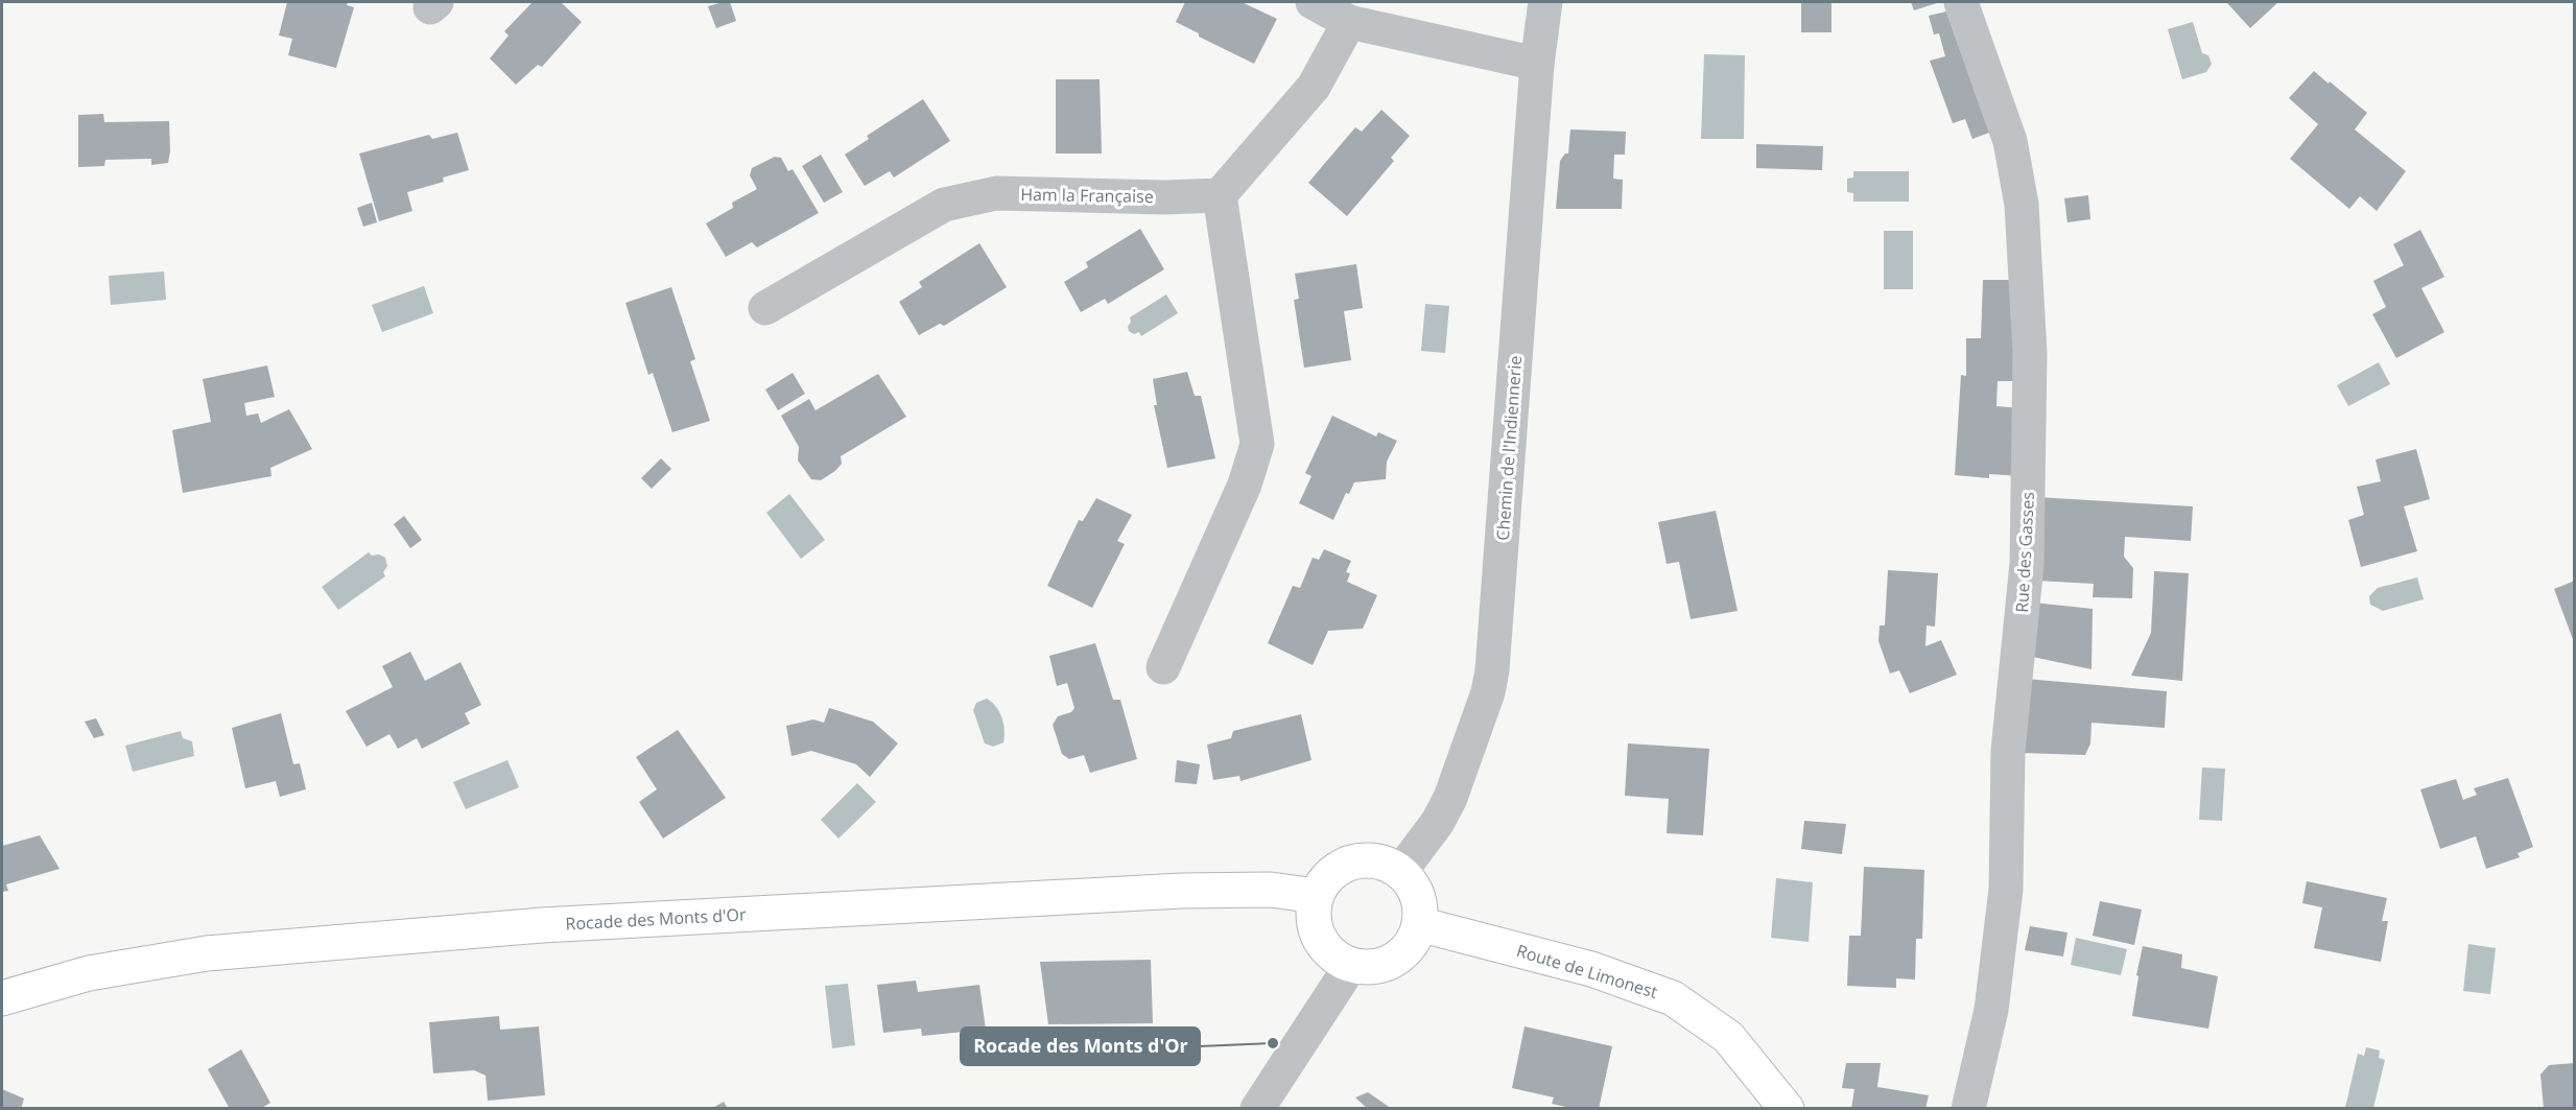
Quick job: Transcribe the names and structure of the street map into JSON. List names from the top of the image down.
{
  "streets": {
    "street": [
      "Ham la Française",
      "Chemin de l'Indiennerie",
      "Rue des Gasses",
      "Rocade des Monts d'Or",
      "Route de Limonest"
    ]
  },
  "crossings": [
    ["Chemin de l'Indiennerie", "Rocade des Monts d'Or"],
    ["Chemin de l'Indiennerie", "Route de Limonest"],
    ["Rocade des Monts d'Or", "Route de Limonest"]
  ],
  "places": ["Rocade des Monts d'Or"]
}
